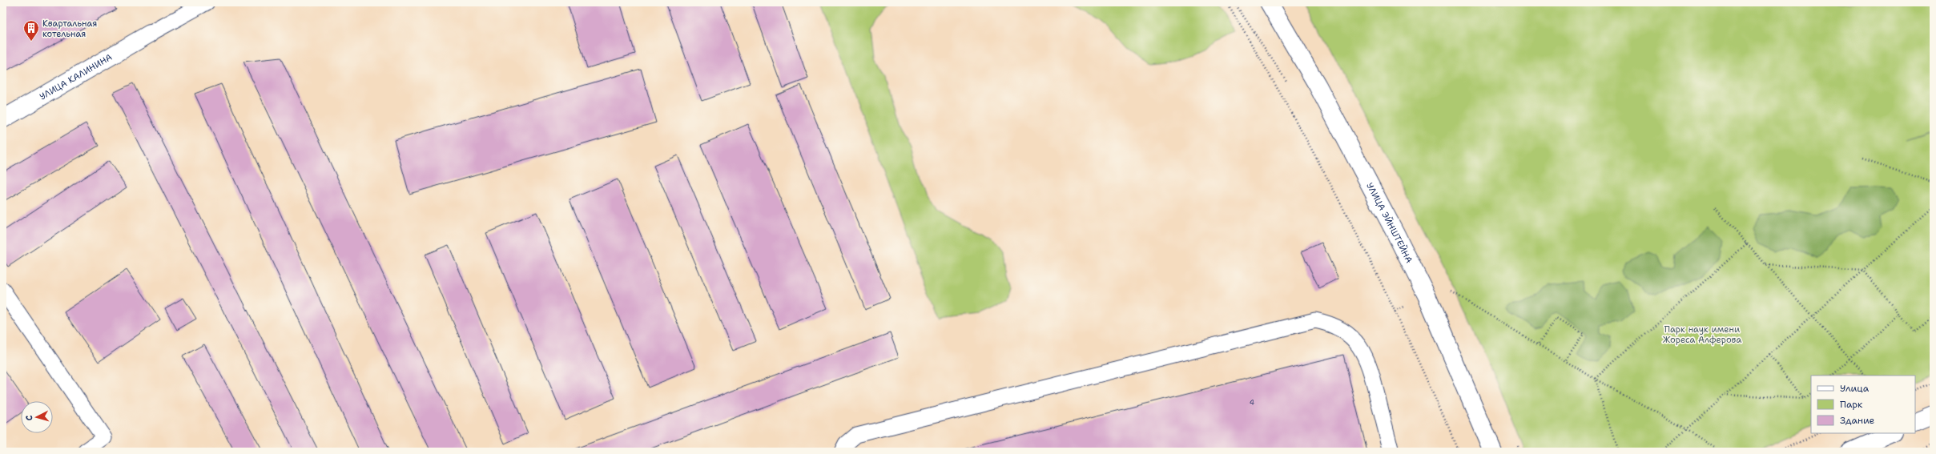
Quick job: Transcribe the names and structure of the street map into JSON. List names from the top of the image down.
{
  "streets": {
    "street": ["УЛИЦА КАЛИНИНА", "УЛИЦА ЭЙНШТЕЙНА"]
  },
  "parks": ["Парк наук имени Жореса Алферова"],
  "places": {
    "building": ["Квартальная котельная"]
  },
  "house_numbers": ["4"],
  "legend": ["Улица", "Парк", "Здание"],
  "north": "left"
}
